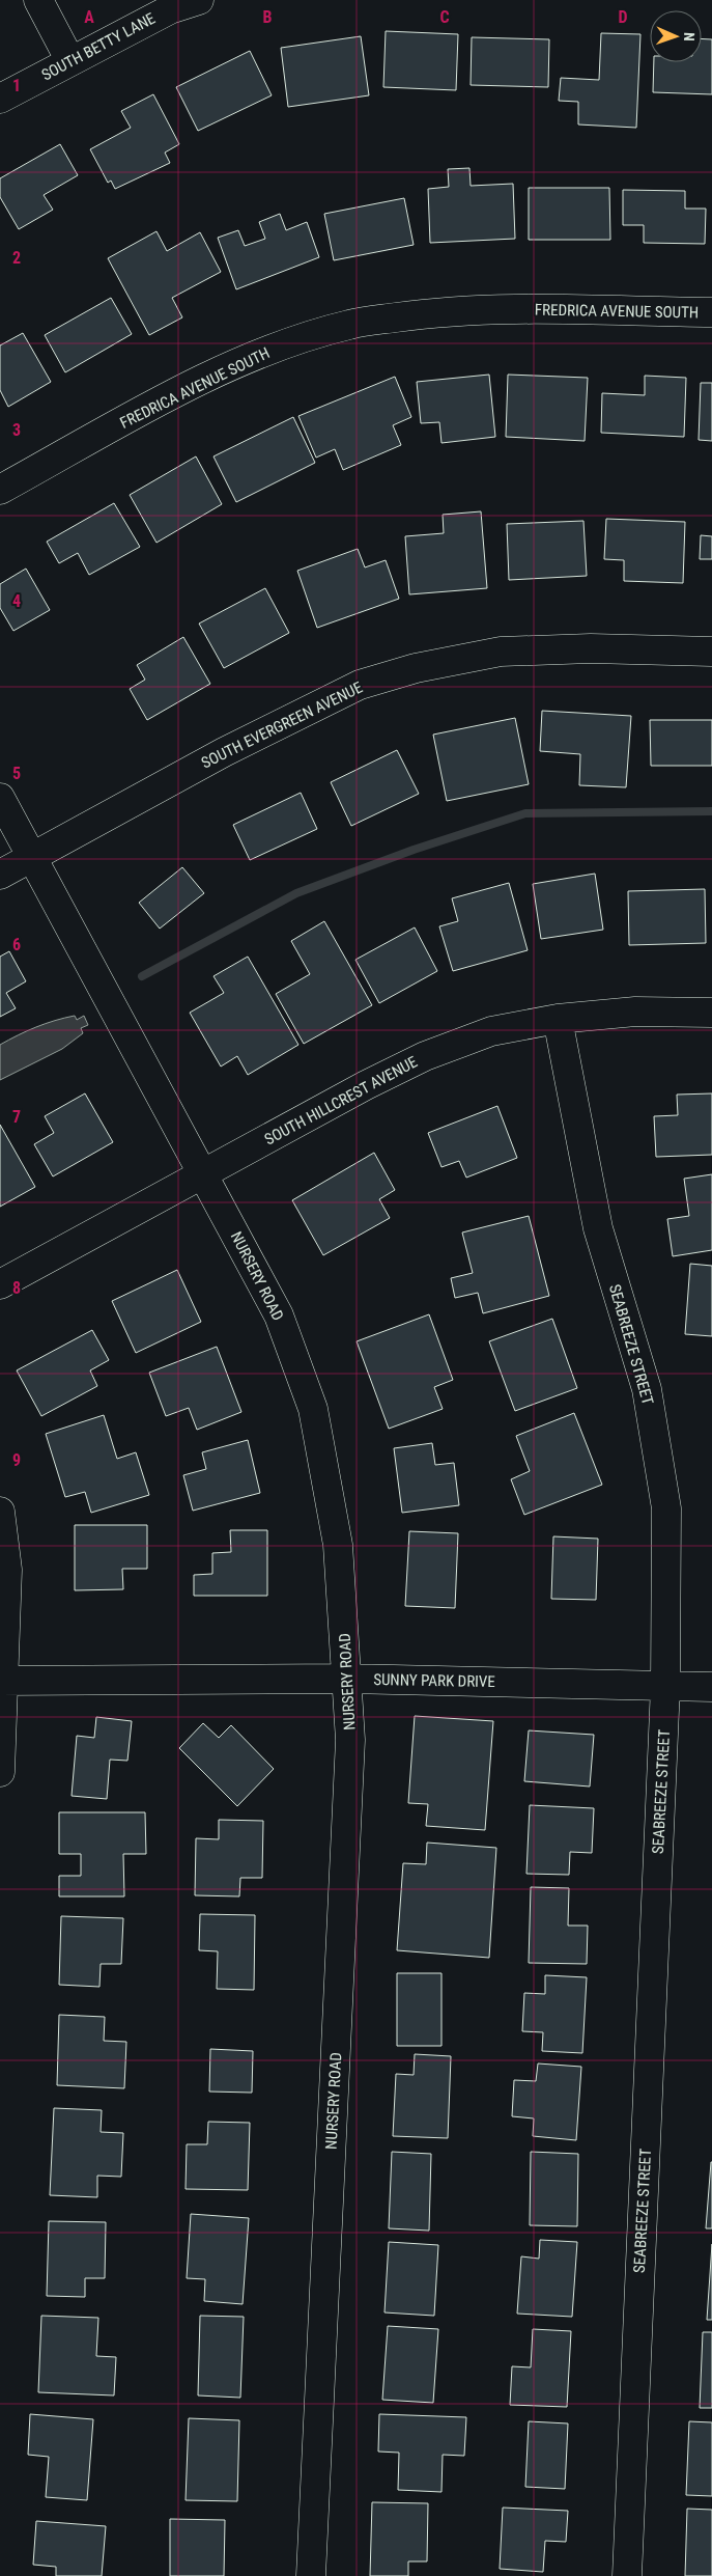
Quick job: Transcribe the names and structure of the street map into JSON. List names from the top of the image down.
{
  "streets": {
    "street": [
      "SOUTH BETTY LANE",
      "FREDRICA AVENUE SOUTH",
      "SOUTH EVERGREEN AVENUE",
      "SOUTH HILLCREST AVENUE",
      "NURSERY ROAD",
      "SEABREEZE STREET",
      "SUNNY PARK DRIVE"
    ]
  },
  "crossings": [
    ["SOUTH EVERGREEN AVENUE", "NURSERY ROAD"],
    ["SOUTH HILLCREST AVENUE", "NURSERY ROAD"],
    ["SOUTH HILLCREST AVENUE", "SEABREEZE STREET"],
    ["NURSERY ROAD", "SUNNY PARK DRIVE"],
    ["SEABREEZE STREET", "SUNNY PARK DRIVE"]
  ],
  "north": "right",
  "grid": {
    "columns": [
      "A",
      "B",
      "C",
      "D"
    ],
    "rows": [
      "1",
      "2",
      "3",
      "4",
      "5",
      "6",
      "7",
      "8",
      "9"
    ]
  }
}
